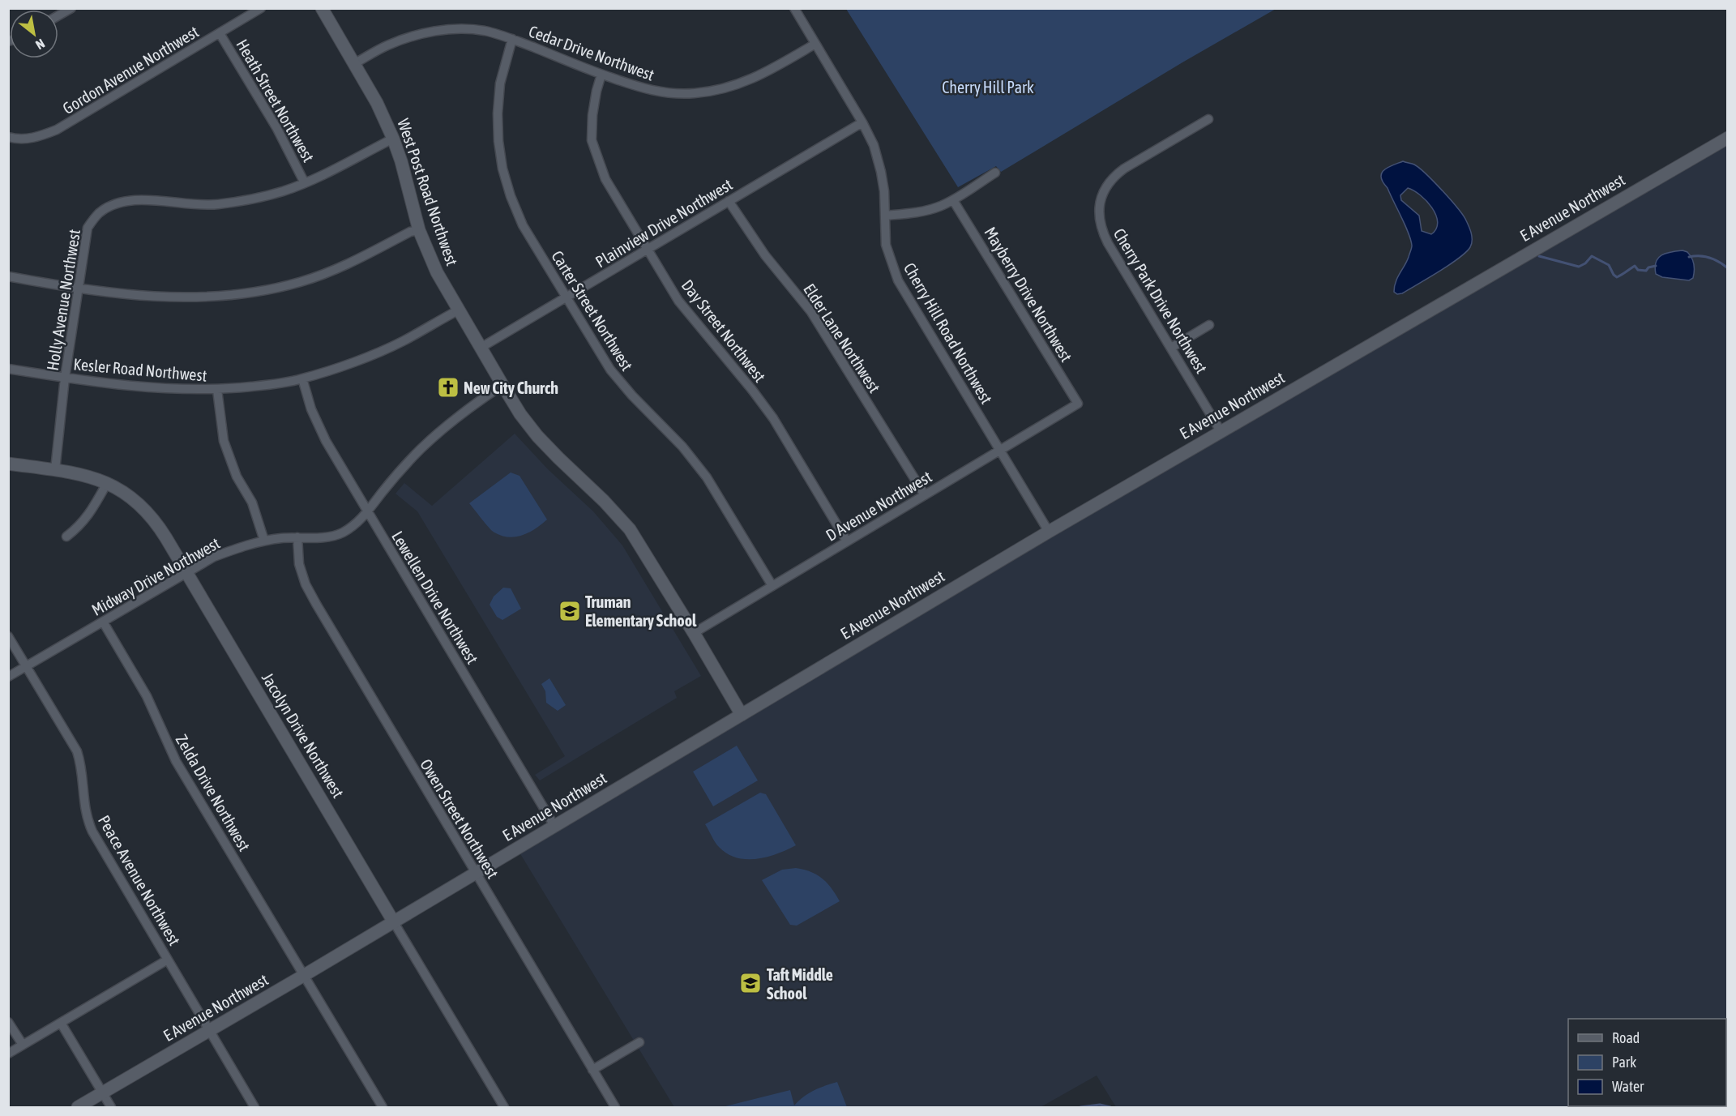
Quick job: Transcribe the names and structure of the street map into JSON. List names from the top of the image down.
{
  "streets": {
    "street": [
      "Cedar Drive Northwest",
      "Gordon Avenue Northwest",
      "Heath Street Northwest",
      "West Post Road Northwest",
      "E Avenue Northwest",
      "Plainview Drive Northwest",
      "Mayberry Drive Northwest",
      "Holly Avenue Northwest",
      "Cherry Park Drive Northwest",
      "Carter Street Northwest",
      "Day Street Northwest",
      "Cherry Hill Road Northwest",
      "Elder Lane Northwest",
      "Kesler Road Northwest",
      "D Avenue Northwest",
      "Midway Drive Northwest",
      "Lewellen Drive Northwest",
      "Jacolyn Drive Northwest",
      "Zelda Drive Northwest",
      "Owen Street Northwest",
      "Peace Avenue Northwest"
    ]
  },
  "crossings": [
    ["Cedar Drive Northwest", "West Post Road Northwest"],
    ["Cedar Drive Northwest", "Carter Street Northwest"],
    ["Cedar Drive Northwest", "Day Street Northwest"],
    ["Cedar Drive Northwest", "Cherry Hill Road Northwest"],
    ["Gordon Avenue Northwest", "Heath Street Northwest"],
    ["Heath Street Northwest", "Holly Avenue Northwest"],
    ["West Post Road Northwest", "E Avenue Northwest"],
    ["West Post Road Northwest", "Plainview Drive Northwest"],
    ["West Post Road Northwest", "Holly Avenue Northwest"],
    ["West Post Road Northwest", "Kesler Road Northwest"],
    ["West Post Road Northwest", "D Avenue Northwest"],
    ["West Post Road Northwest", "Midway Drive Northwest"],
    ["E Avenue Northwest", "Cherry Park Drive Northwest"],
    ["E Avenue Northwest", "Cherry Hill Road Northwest"],
    ["E Avenue Northwest", "Lewellen Drive Northwest"],
    ["E Avenue Northwest", "Jacolyn Drive Northwest"],
    ["E Avenue Northwest", "Zelda Drive Northwest"],
    ["E Avenue Northwest", "Owen Street Northwest"],
    ["E Avenue Northwest", "Peace Avenue Northwest"],
    ["Plainview Drive Northwest", "Carter Street Northwest"],
    ["Plainview Drive Northwest", "Day Street Northwest"],
    ["Plainview Drive Northwest", "Cherry Hill Road Northwest"],
    ["Plainview Drive Northwest", "Elder Lane Northwest"],
    ["Mayberry Drive Northwest", "D Avenue Northwest"],
    ["Holly Avenue Northwest", "Kesler Road Northwest"],
    ["Holly Avenue Northwest", "Jacolyn Drive Northwest"],
    ["Carter Street Northwest", "D Avenue Northwest"],
    ["Day Street Northwest", "D Avenue Northwest"],
    ["Cherry Hill Road Northwest", "D Avenue Northwest"],
    ["Elder Lane Northwest", "D Avenue Northwest"],
    ["Kesler Road Northwest", "Lewellen Drive Northwest"],
    ["Midway Drive Northwest", "Lewellen Drive Northwest"],
    ["Midway Drive Northwest", "Jacolyn Drive Northwest"],
    ["Midway Drive Northwest", "Zelda Drive Northwest"],
    ["Midway Drive Northwest", "Owen Street Northwest"],
    ["Midway Drive Northwest", "Peace Avenue Northwest"]
  ],
  "parks": ["Cherry Hill Park"],
  "places": {
    "church": ["New City Church"],
    "school or university": ["Truman Elementary School", "Taft Middle School"]
  },
  "legend": ["Road", "Park", "Water"],
  "north": "bottom right"
}
